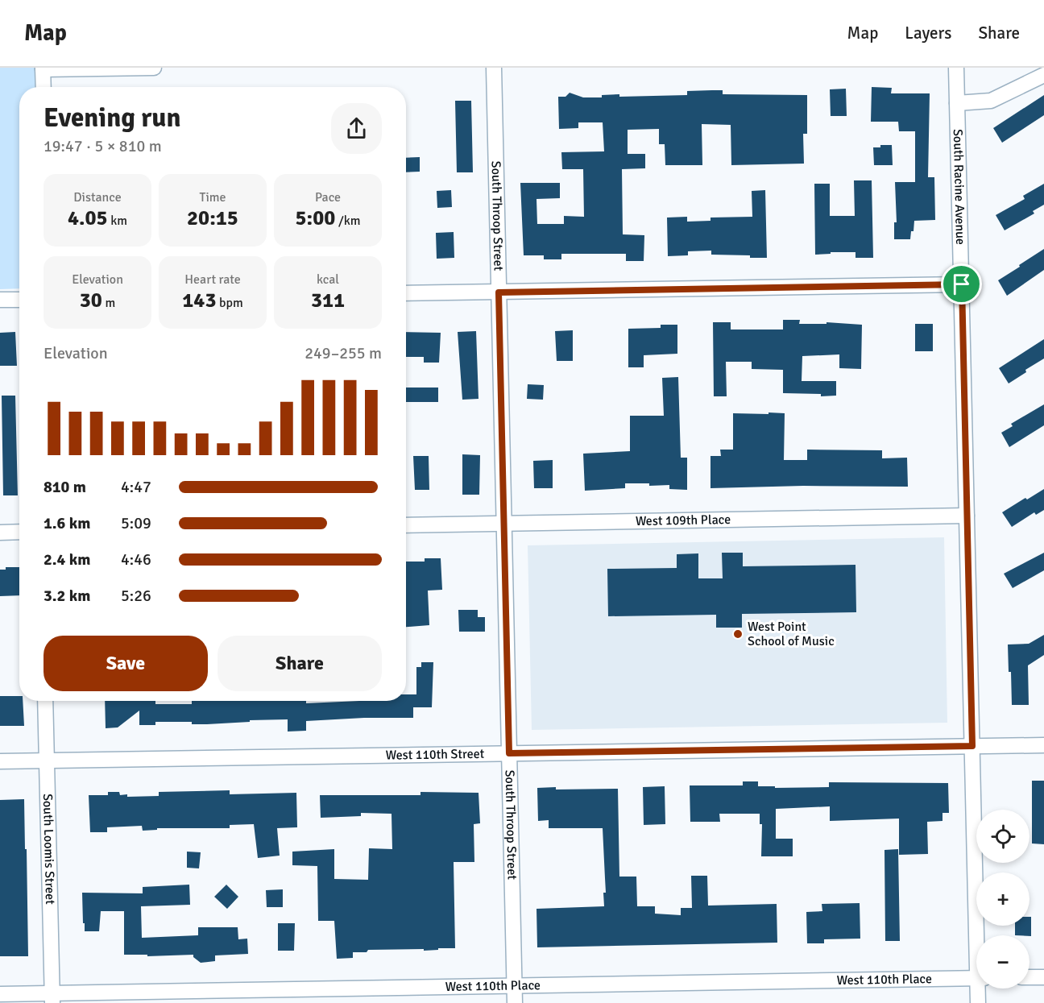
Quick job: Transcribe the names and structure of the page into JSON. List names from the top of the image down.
{
  "streets": {
    "street": [
      "South Racine Avenue",
      "South Throop Street",
      "West 109th Place",
      "West 110th Street",
      "South Loomis Street",
      "West 110th Place"
    ]
  },
  "crossings": [
    ["South Racine Avenue", "West 109th Place"],
    ["South Racine Avenue", "West 110th Street"],
    ["South Throop Street", "West 109th Place"],
    ["South Throop Street", "West 110th Street"],
    ["South Throop Street", "West 110th Place"],
    ["West 110th Street", "South Loomis Street"],
    ["South Loomis Street", "West 110th Place"]
  ],
  "places": ["West Point School of Music"],
  "page": {
    "header": "Map",
    "nav": ["Map", "Layers", "Share"],
    "heading": ["Evening run", "19:47 · 5 × 810 m"],
    "stats": [
      ["Distance", "4.05 km"],
      ["Time", "20:15"],
      ["Pace", "5:00 /km"],
      ["Elevation", "30 m"],
      ["Heart rate", "143 bpm"],
      ["kcal", "311"]
    ],
    "chart": ["Elevation", "249–255 m"],
    "list": [
      {
        "name": "810 m",
        "note": "4:47"
      },
      {
        "name": "1.6 km",
        "note": "5:09"
      },
      {
        "name": "2.4 km",
        "note": "4:46"
      },
      {
        "name": "3.2 km",
        "note": "5:26"
      }
    ],
    "buttons": ["Save", "Share"],
    "map_buttons": ["+", "−"]
  }
}
